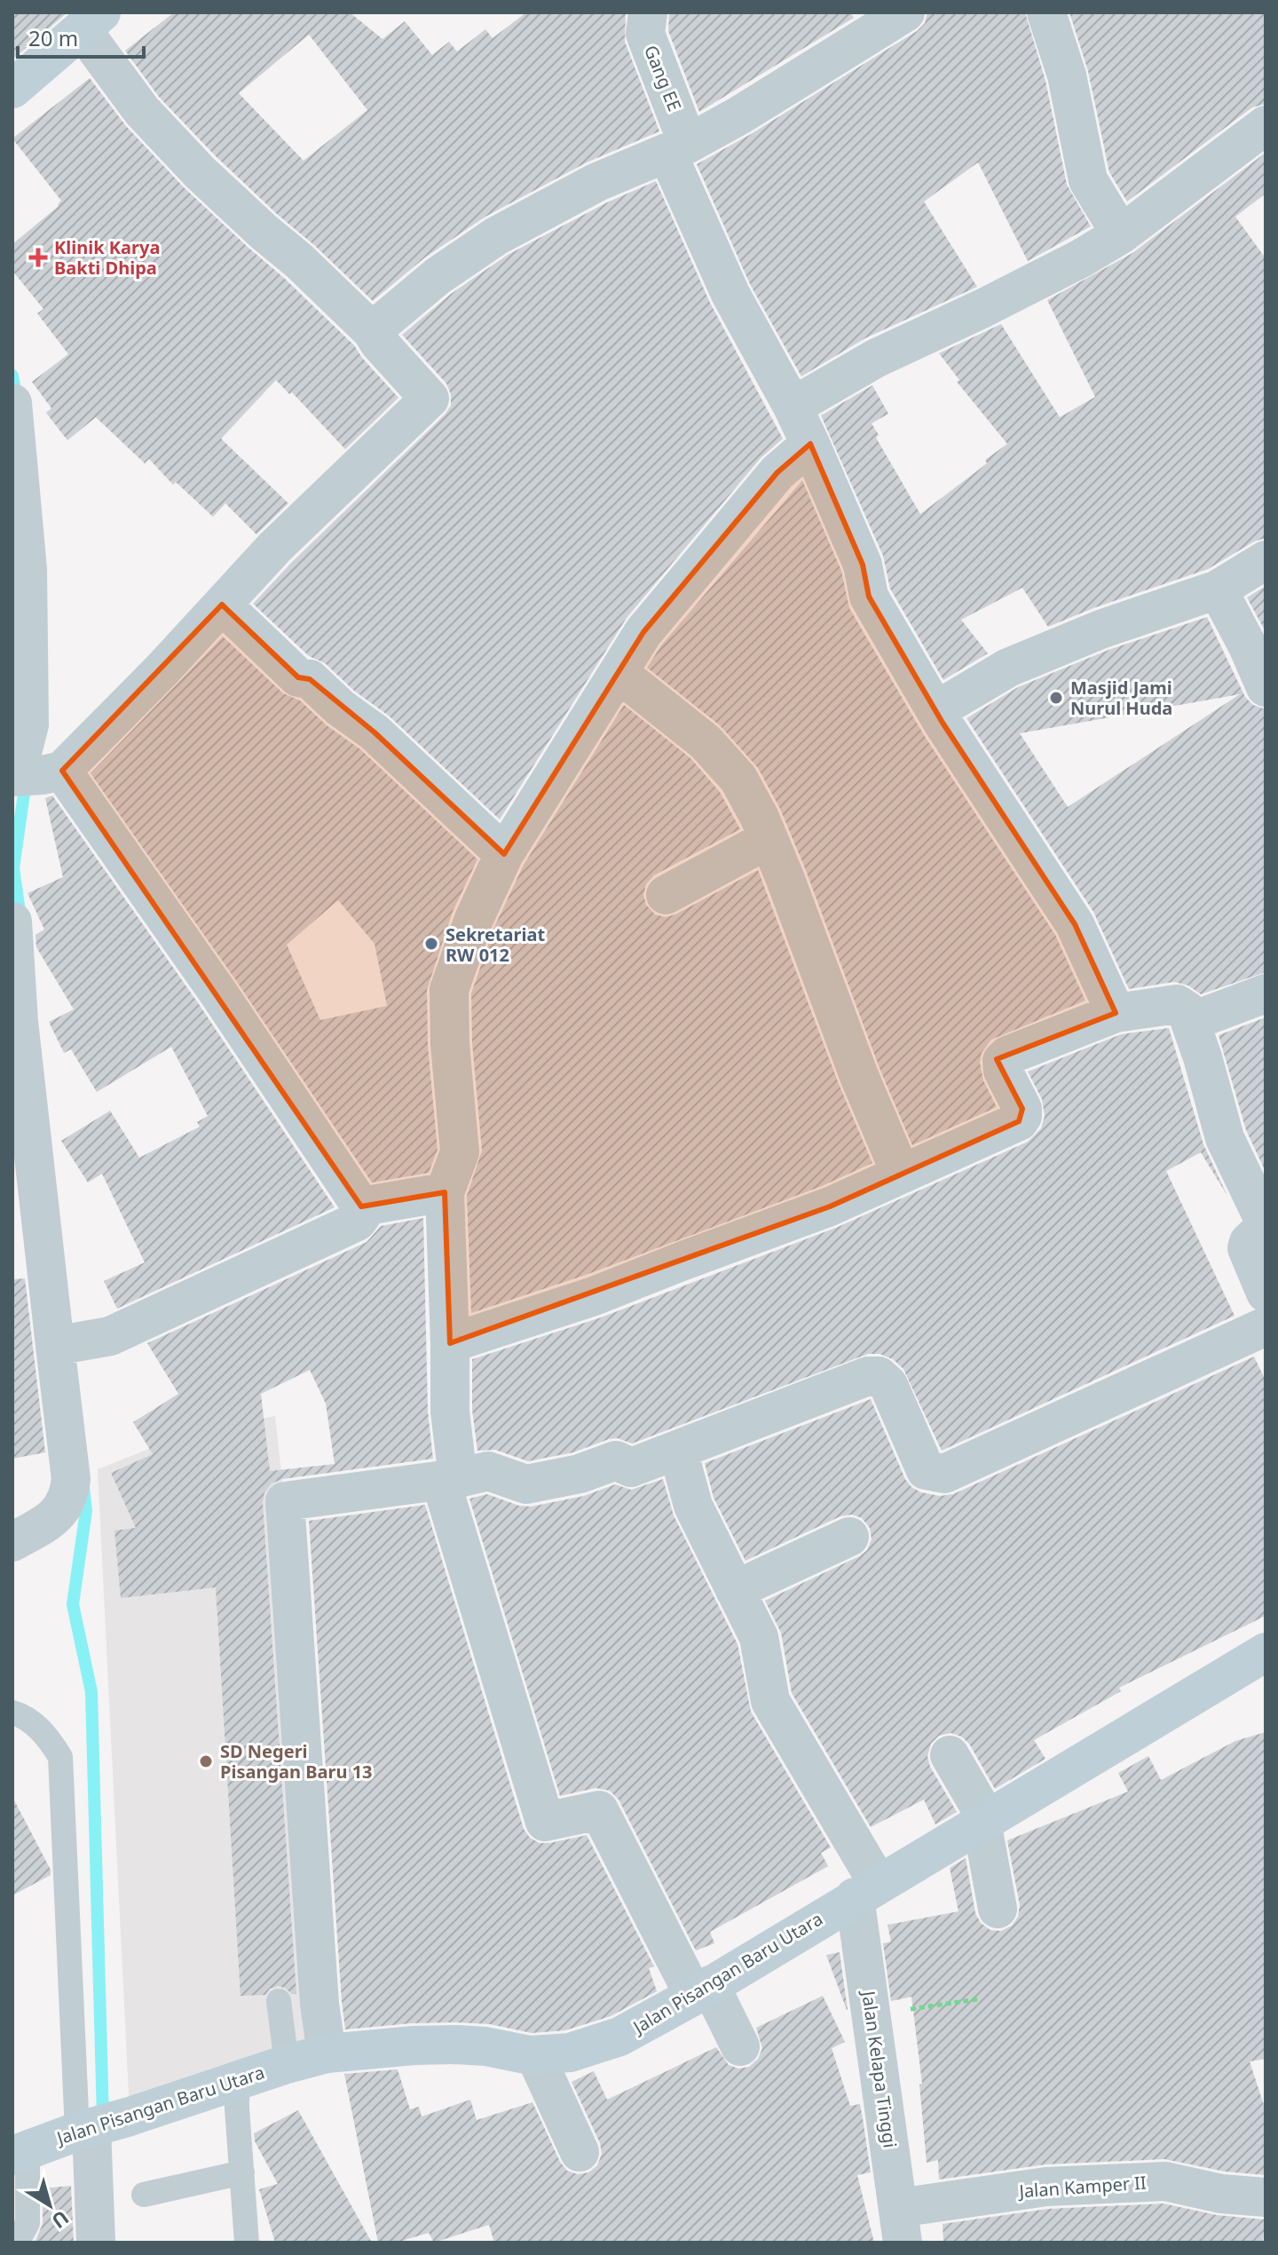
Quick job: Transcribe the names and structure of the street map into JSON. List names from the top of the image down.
{
  "streets": {
    "street": [
      "Gang EE",
      "Jalan Pisangan Baru Utara",
      "Jalan Kelapa Tinggi",
      "Jalan Kamper II"
    ]
  },
  "crossings": [
    ["Jalan Pisangan Baru Utara", "Jalan Kelapa Tinggi"],
    ["Jalan Kelapa Tinggi", "Jalan Kamper II"]
  ],
  "places": {
    "health": ["Klinik Karya Bakti Dhipa"],
    "other": ["Masjid Jami Nurul Huda", "Sekretariat RW 012", "SD Negeri Pisangan Baru 13"]
  },
  "scale_bar": "20 m",
  "north": "bottom right"
}
